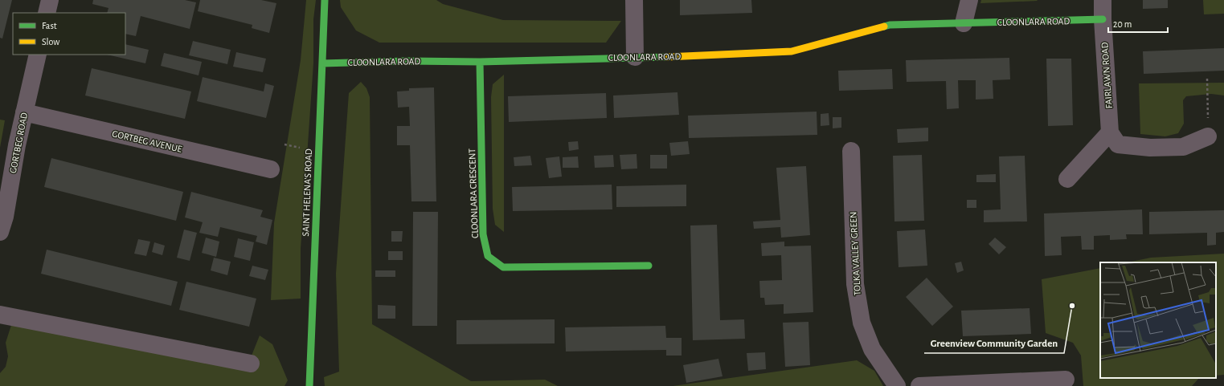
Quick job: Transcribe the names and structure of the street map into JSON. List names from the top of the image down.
{
  "streets": {
    "street": [
      "CLOONLARA ROAD",
      "FAIRLAWN ROAD",
      "GORTBEG AVENUE",
      "GORTBEG ROAD",
      "SAINT HELENA'S ROAD",
      "CLOONLARA CRESCENT",
      "TOLKA VALLEY GREEN"
    ]
  },
  "crossings": [
    ["CLOONLARA ROAD", "FAIRLAWN ROAD"],
    ["CLOONLARA ROAD", "SAINT HELENA'S ROAD"],
    ["CLOONLARA ROAD", "CLOONLARA CRESCENT"],
    ["GORTBEG AVENUE", "GORTBEG ROAD"]
  ],
  "places": ["Greenview Community Garden"],
  "legend": ["Fast", "Slow"],
  "scale_bar": "20 m"
}
